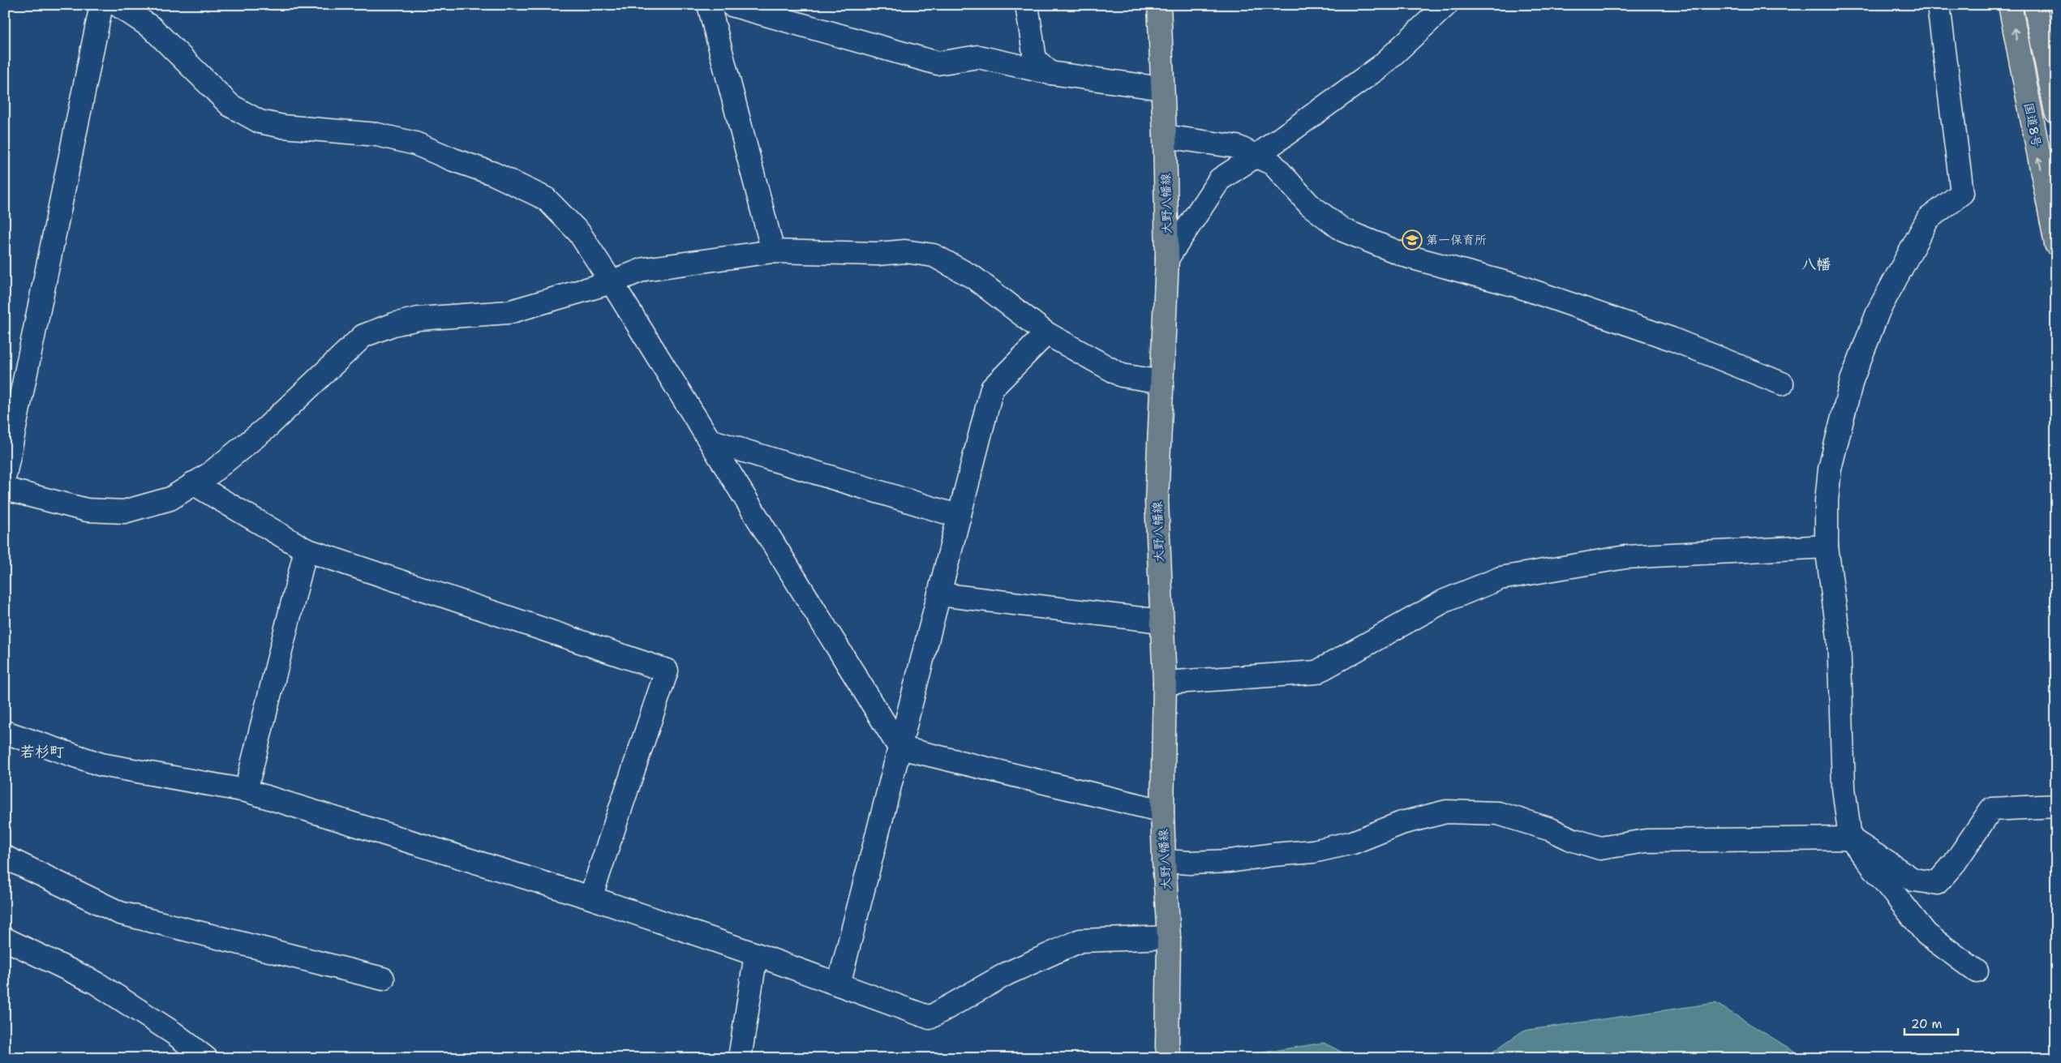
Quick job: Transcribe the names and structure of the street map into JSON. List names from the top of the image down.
{
  "streets": {
    "main road": ["国道8号", "大野八幡線"]
  },
  "districts": ["八幡", "若杉町"],
  "places": {
    "school or university": ["第一保育所"]
  },
  "scale_bar": "20 m"
}
